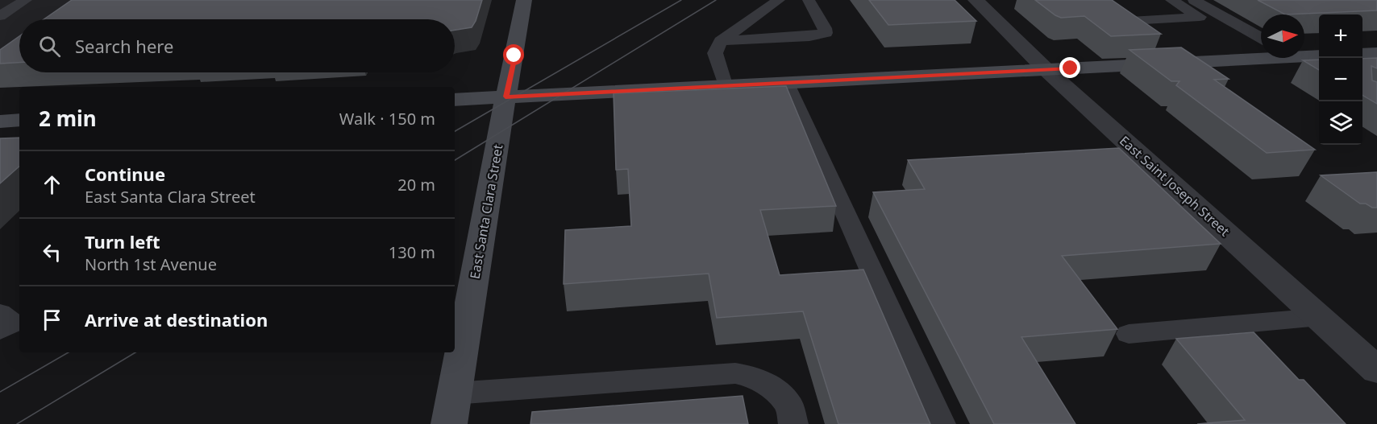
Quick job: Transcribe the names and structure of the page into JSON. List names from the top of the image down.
{
  "streets": {
    "street": ["East Saint Joseph Street", "East Santa Clara Street"]
  },
  "north": "right",
  "page": {
    "map_buttons": ["+", "−"],
    "search": "Search here",
    "heading": ["2 min", "Walk · 150 m"],
    "list": [
      ["Continue", "East Santa Clara Street", "20 m"],
      ["Turn left", "North 1st Avenue", "130 m"],
      "Arrive at destination"
    ]
  }
}
